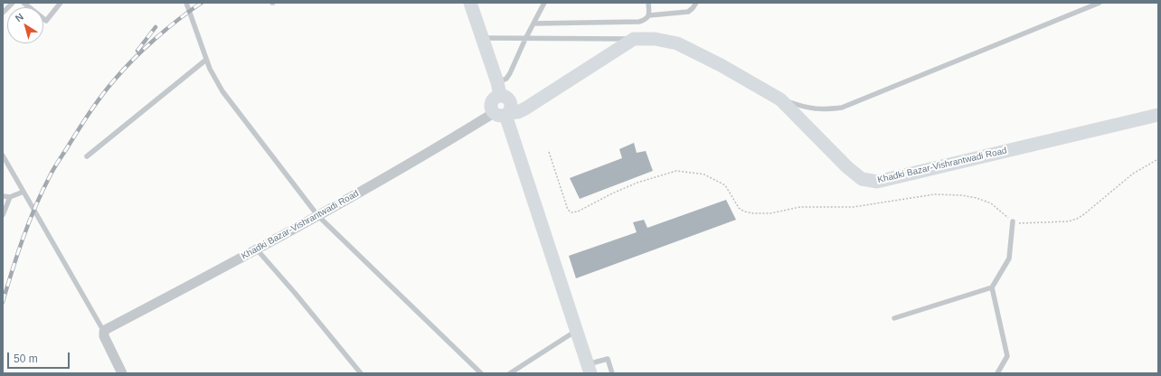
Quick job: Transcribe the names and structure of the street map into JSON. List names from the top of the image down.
{
  "streets": {
    "street": ["Khadki Bazar-Vishrantwadi Road"]
  },
  "scale_bar": "50 m",
  "north": "top left"
}
